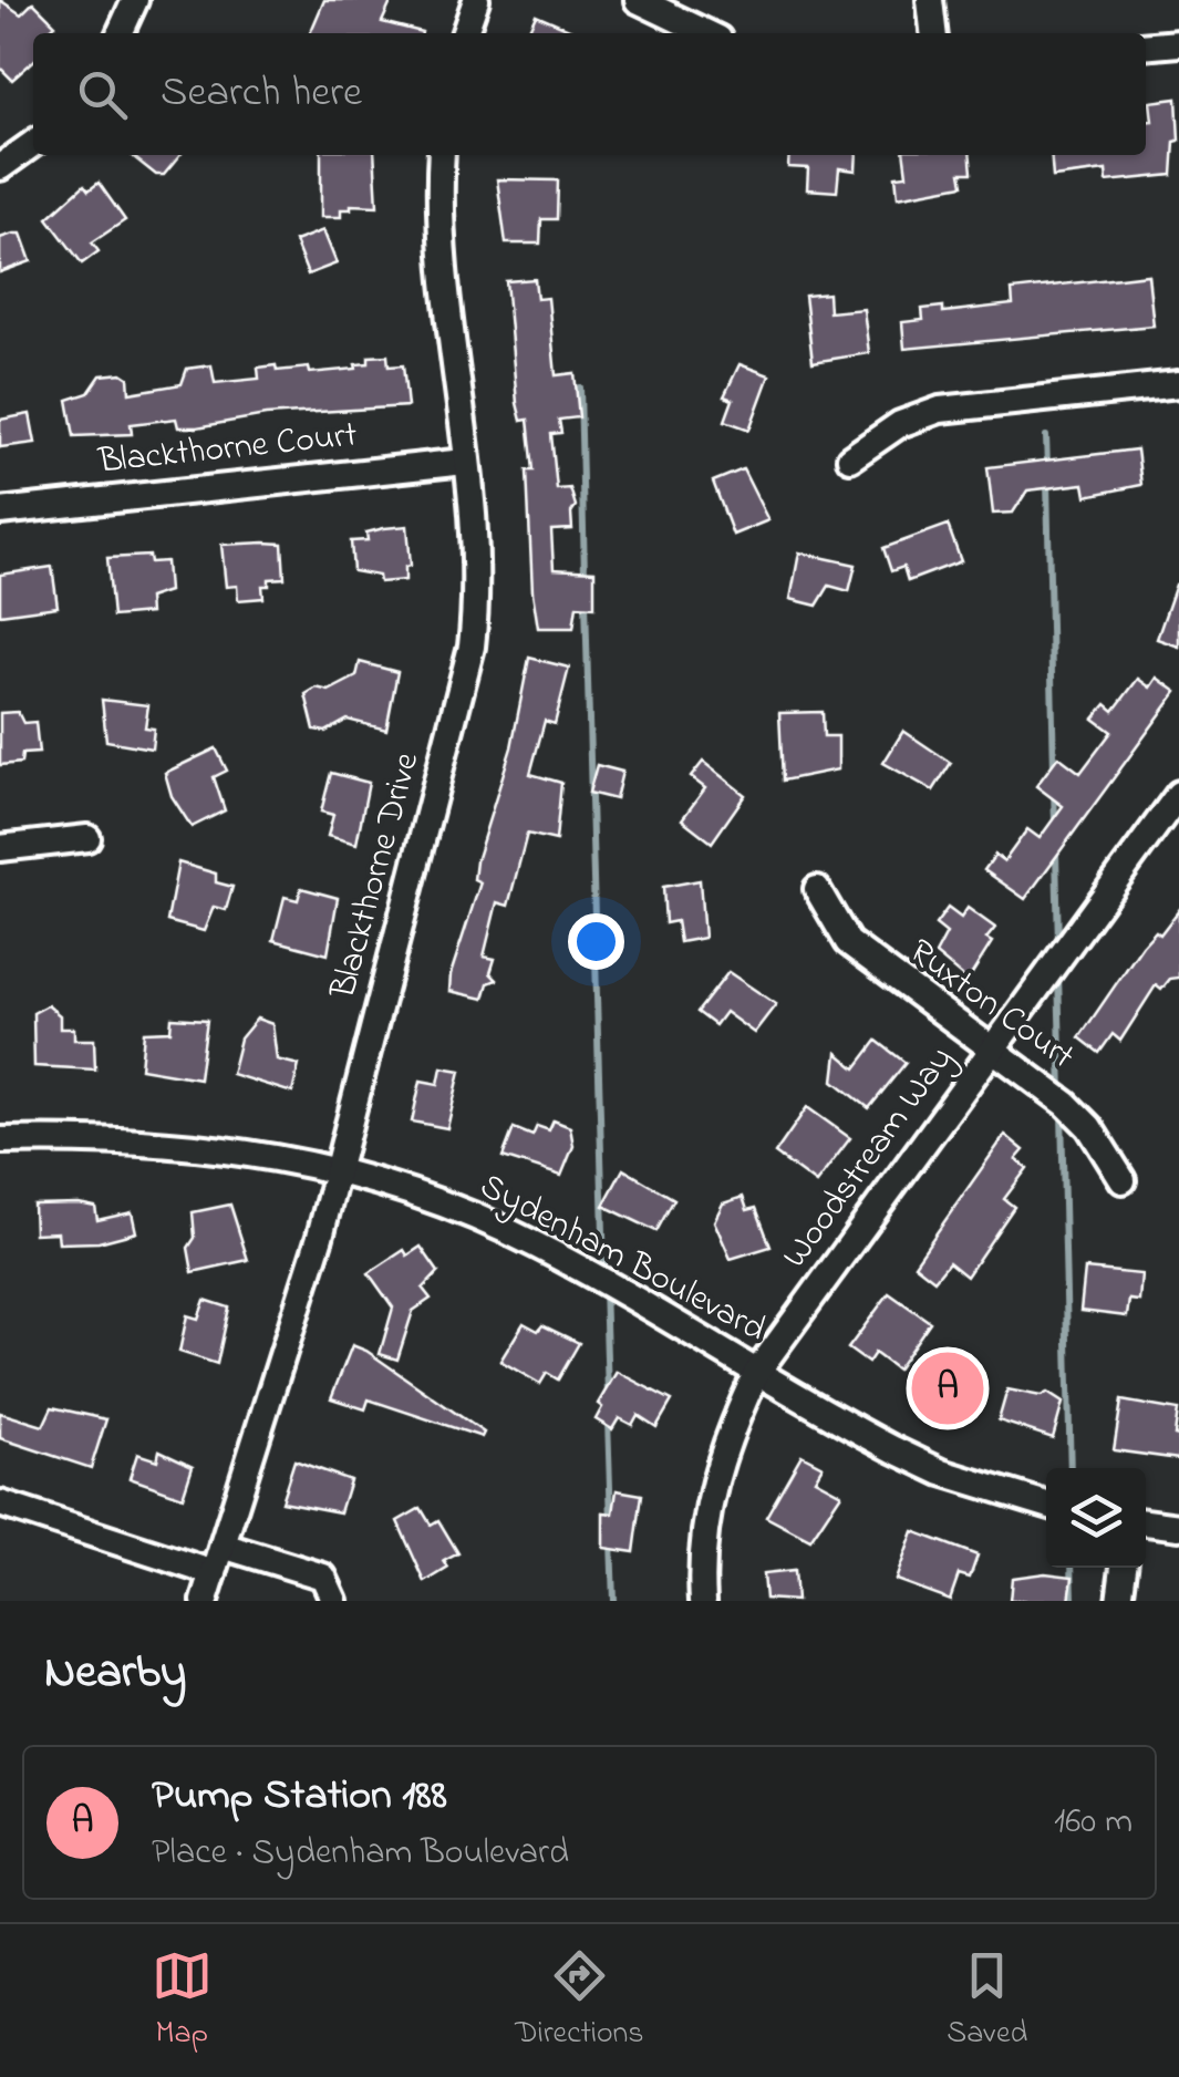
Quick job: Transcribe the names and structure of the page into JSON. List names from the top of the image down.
{
  "streets": {
    "street": [
      "Blackthorne Court",
      "Blackthorne Drive",
      "Ruxton Court",
      "Woodstream Way",
      "Sydenham Boulevard"
    ]
  },
  "crossings": [
    ["Blackthorne Court", "Blackthorne Drive"],
    ["Blackthorne Drive", "Sydenham Boulevard"],
    ["Ruxton Court", "Woodstream Way"],
    ["Woodstream Way", "Sydenham Boulevard"]
  ],
  "page": {
    "search": "Search here",
    "pins": "A",
    "heading": "Nearby",
    "list": [
      {
        "mark": "A",
        "name": "Pump Station 188",
        "note": "Place · Sydenham Boulevard",
        "value": "160 m"
      }
    ],
    "nav": ["Map", "Directions", "Saved"]
  }
}
